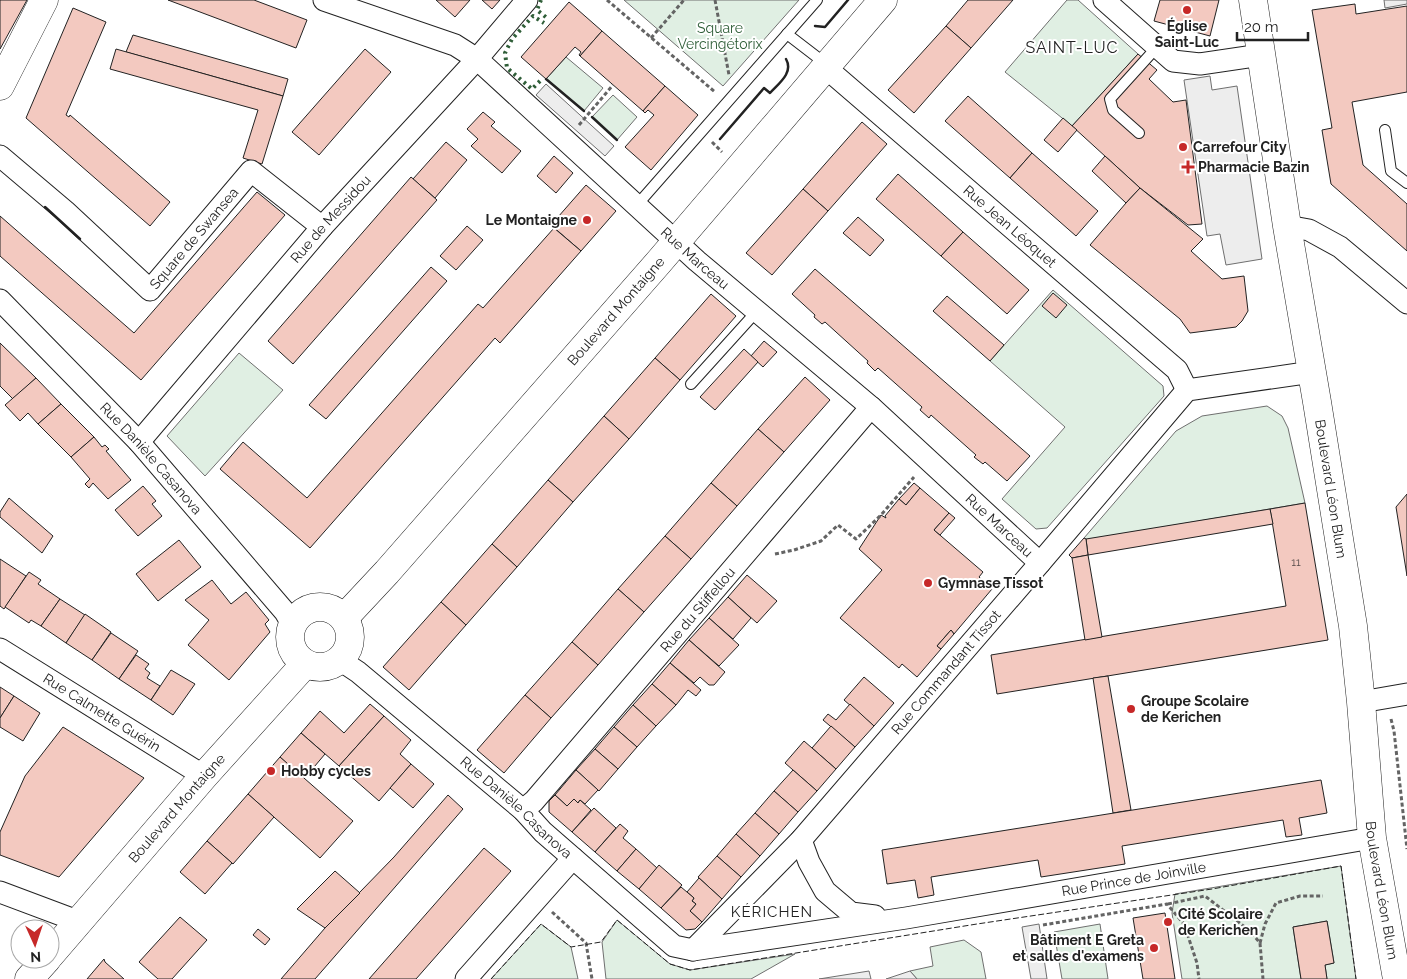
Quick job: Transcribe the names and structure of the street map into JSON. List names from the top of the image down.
{
  "streets": {
    "main road": ["Boulevard Montaigne", "Boulevard Léon Blum"],
    "street": [
      "Rue de Messidou",
      "Rue Jean Léoquet",
      "Square de Swansea",
      "Rue Marceau",
      "Rue Danièle Casanova",
      "Rue du Stiffellou",
      "Rue Commandant Tissot",
      "Rue Calmette Guérin",
      "Rue Prince de Joinville"
    ]
  },
  "crossings": [
    ["Rue de Messidou", "Square de Swansea"],
    ["Rue de Messidou", "Rue Marceau"],
    ["Rue de Messidou", "Rue Danièle Casanova"],
    ["Rue Jean Léoquet", "Boulevard Montaigne"],
    ["Rue Jean Léoquet", "Rue Commandant Tissot"],
    ["Rue Marceau", "Boulevard Montaigne"],
    ["Rue Marceau", "Rue du Stiffellou"],
    ["Rue Marceau", "Rue Commandant Tissot"],
    ["Boulevard Montaigne", "Rue Danièle Casanova"],
    ["Boulevard Montaigne", "Rue Calmette Guérin"],
    ["Rue Danièle Casanova", "Rue du Stiffellou"],
    ["Rue Danièle Casanova", "Rue Commandant Tissot"],
    ["Rue Danièle Casanova", "Rue Prince de Joinville"],
    ["Boulevard Léon Blum", "Rue Prince de Joinville"],
    ["Rue Commandant Tissot", "Rue Prince de Joinville"]
  ],
  "districts": ["SAINT-LUC", "KÉRICHEN"],
  "parks": ["Square Vercingétorix"],
  "places": {
    "other": [
      "Église Saint-Luc",
      "Carrefour City",
      "Le Montaigne",
      "Gymnase Tissot",
      "Groupe Scolaire de Kerichen",
      "Hobby cycles",
      "Cité Scolaire de Kerichen",
      "Bâtiment E Greta et salles d'examens"
    ],
    "health": ["Pharmacie Bazin"]
  },
  "house_numbers": ["11"],
  "scale_bar": "20 m",
  "north": "bottom"
}
